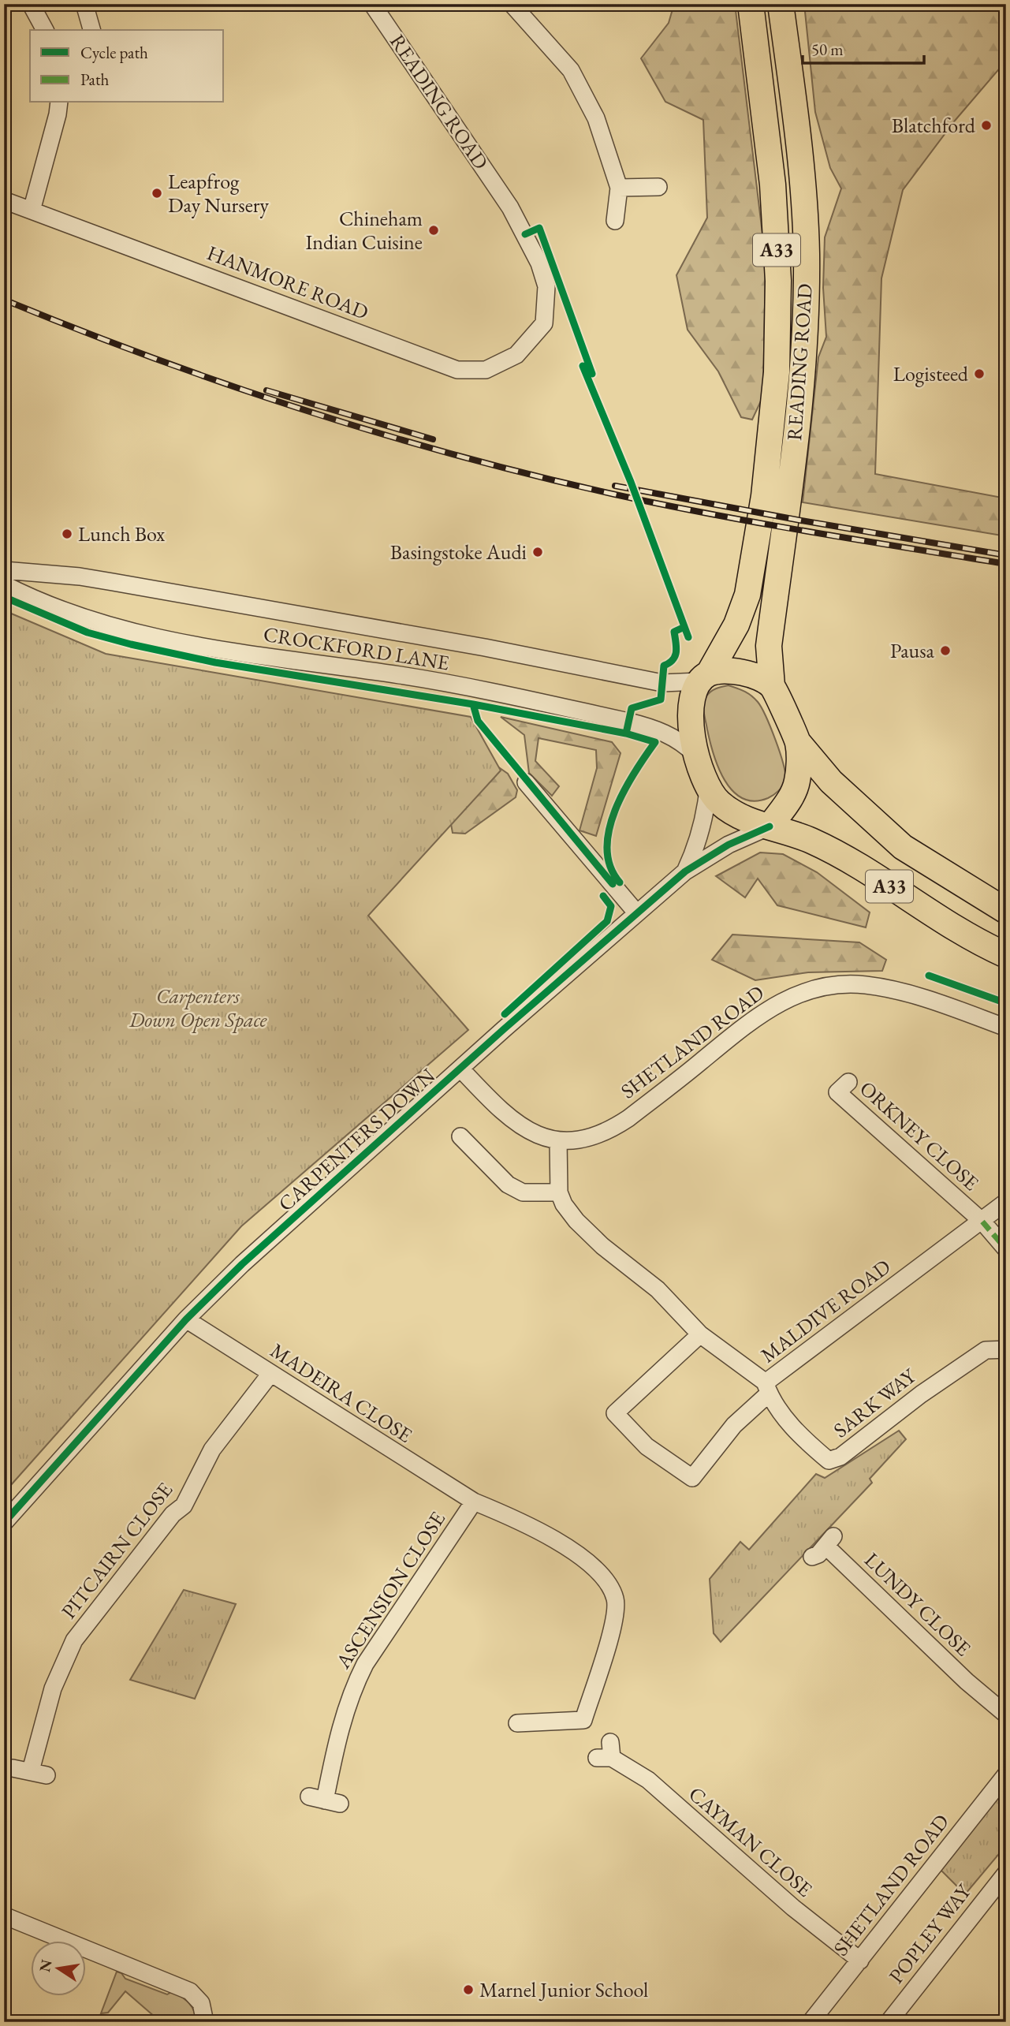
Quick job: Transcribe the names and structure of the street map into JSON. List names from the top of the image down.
{
  "streets": {
    "highway": ["READING ROAD", "A33"],
    "street": [
      "HANMORE ROAD",
      "CROCKFORD LANE",
      "SHETLAND ROAD",
      "ORKNEY CLOSE",
      "CARPENTERS DOWN",
      "MALDIVE ROAD",
      "MADEIRA CLOSE",
      "SARK WAY",
      "PITCAIRN CLOSE",
      "ASCENSION CLOSE",
      "LUNDY CLOSE",
      "CAYMAN CLOSE",
      "POPLEY WAY"
    ]
  },
  "crossings": [
    ["READING ROAD", "A33"],
    ["READING ROAD", "HANMORE ROAD"],
    ["READING ROAD", "CROCKFORD LANE"],
    ["READING ROAD", "CARPENTERS DOWN"],
    ["A33", "CROCKFORD LANE"],
    ["A33", "CARPENTERS DOWN"],
    ["CROCKFORD LANE", "CARPENTERS DOWN"],
    ["SHETLAND ROAD", "CARPENTERS DOWN"],
    ["SHETLAND ROAD", "MALDIVE ROAD"],
    ["SHETLAND ROAD", "CAYMAN CLOSE"],
    ["ORKNEY CLOSE", "MALDIVE ROAD"],
    ["CARPENTERS DOWN", "MADEIRA CLOSE"],
    ["MALDIVE ROAD", "SARK WAY"],
    ["MADEIRA CLOSE", "PITCAIRN CLOSE"],
    ["MADEIRA CLOSE", "ASCENSION CLOSE"]
  ],
  "parks": ["Carpenters Down Open Space"],
  "places": [
    "Blatchford",
    "Leapfrog Day Nursery",
    "Chineham Indian Cuisine",
    "Logisteed",
    "Lunch Box",
    "Basingstoke Audi",
    "Pausa",
    "Marnel Junior School"
  ],
  "legend": ["Cycle path", "Path"],
  "scale_bar": "50 m",
  "north": "left"
}
